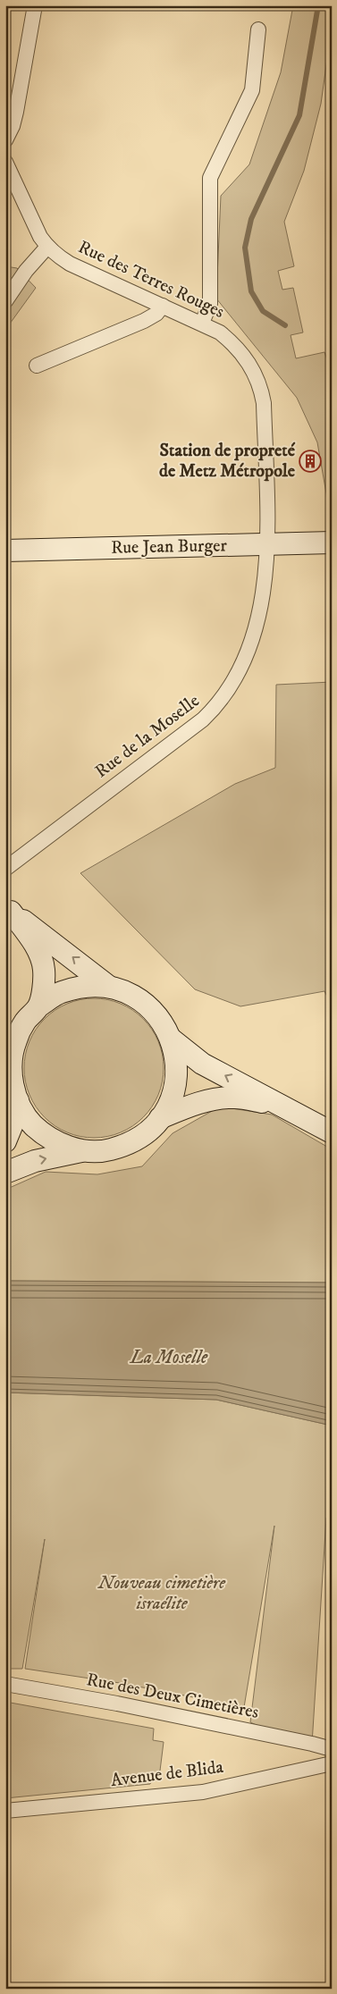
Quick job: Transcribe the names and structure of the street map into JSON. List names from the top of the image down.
{
  "streets": {
    "main road": ["Rue Jean Burger"],
    "street": [
      "Rue des Terres Rouges",
      "Rue de la Moselle",
      "Rue des Deux Cimetières",
      "Avenue de Blida"
    ]
  },
  "crossings": [
    ["Rue des Terres Rouges", "Rue Jean Burger"],
    ["Rue des Terres Rouges", "Rue de la Moselle"],
    ["Rue Jean Burger", "Rue de la Moselle"]
  ],
  "water": ["La Moselle"],
  "parks": ["Nouveau cimetière israélite"],
  "places": {
    "building": ["Station de propreté de Metz Métropole"]
  }
}
